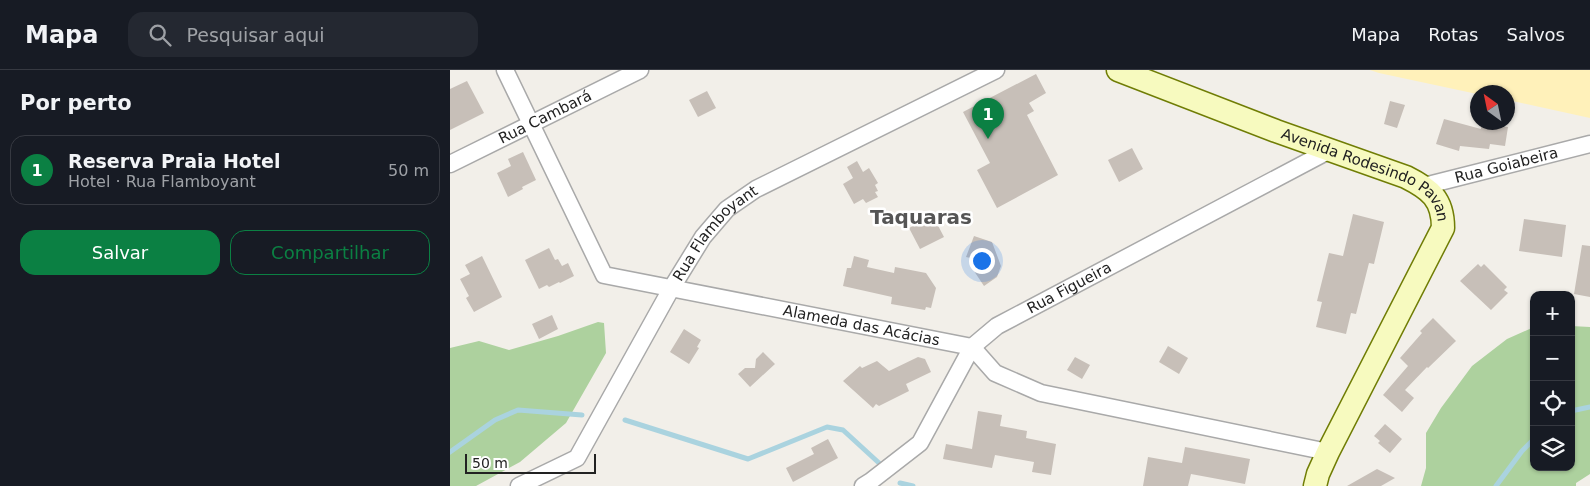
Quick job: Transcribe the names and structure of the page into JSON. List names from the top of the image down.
{
  "streets": {
    "main road": ["Avenida Rodesindo Pavan"],
    "street": [
      "Rua Cambará",
      "Rua Goiabeira",
      "Rua Flamboyant",
      "Rua Figueira",
      "Alameda das Acácias"
    ]
  },
  "crossings": [
    ["Rua Cambará", "Alameda das Acácias"],
    ["Rua Goiabeira", "Avenida Rodesindo Pavan"],
    ["Avenida Rodesindo Pavan", "Rua Figueira"],
    ["Rua Flamboyant", "Alameda das Acácias"],
    ["Rua Figueira", "Alameda das Acácias"]
  ],
  "districts": ["Taquaras"],
  "scale_bar": "50 m",
  "north": "top left",
  "page": {
    "header": "Mapa",
    "search": "Pesquisar aqui",
    "nav": ["Mapa", "Rotas", "Salvos"],
    "heading": "Por perto",
    "pins": "1",
    "list": [
      {
        "mark": "1",
        "name": "Reserva Praia Hotel",
        "note": "Hotel · Rua Flamboyant",
        "value": "50 m"
      }
    ],
    "buttons": ["Salvar", "Compartilhar"],
    "map_buttons": ["+", "−"],
    "scale": "50 m"
  }
}
